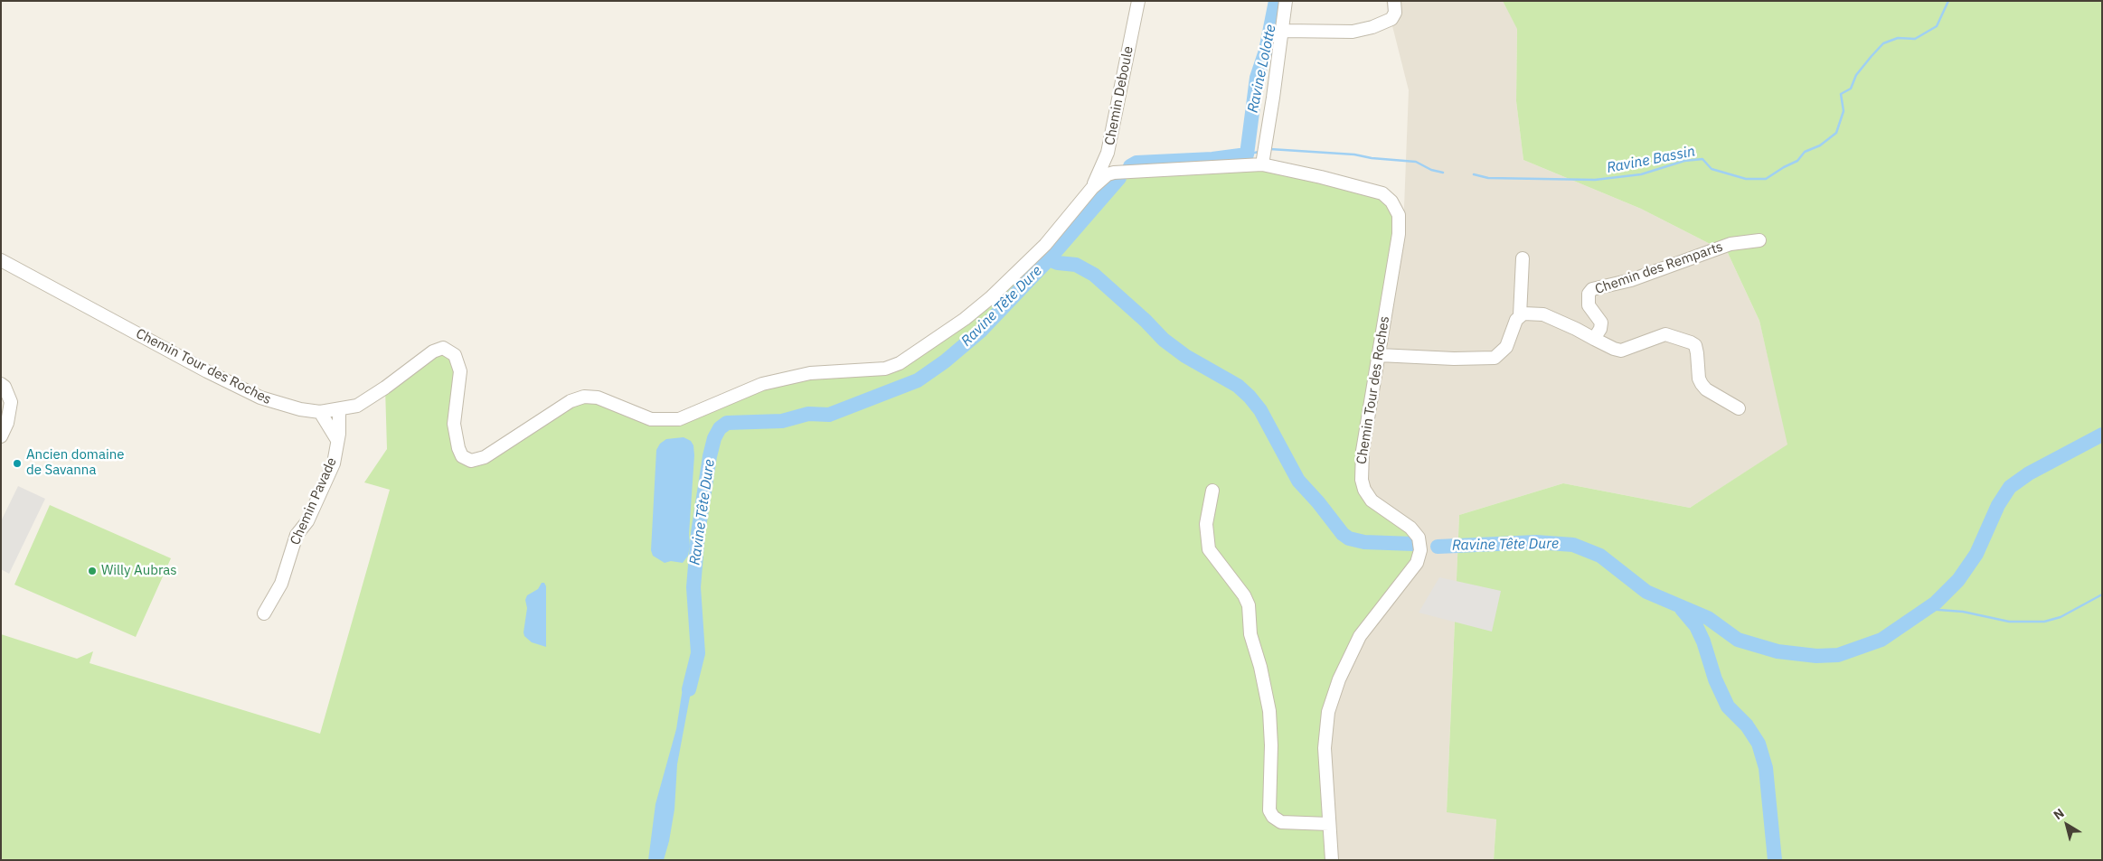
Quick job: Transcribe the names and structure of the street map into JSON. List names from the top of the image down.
{
  "streets": {
    "street": [
      "Chemin Deboule",
      "Chemin des Remparts",
      "Chemin Tour des Roches",
      "Chemin Pavade"
    ]
  },
  "crossings": [
    ["Chemin Deboule", "Chemin Tour des Roches"],
    ["Chemin Tour des Roches", "Chemin Pavade"]
  ],
  "water": ["Ravine Lolotte", "Ravine Bassin", "Ravine Tête Dure"],
  "places": ["Ancien domaine de Savanna", "Willy Aubras"],
  "north": "top left"
}
